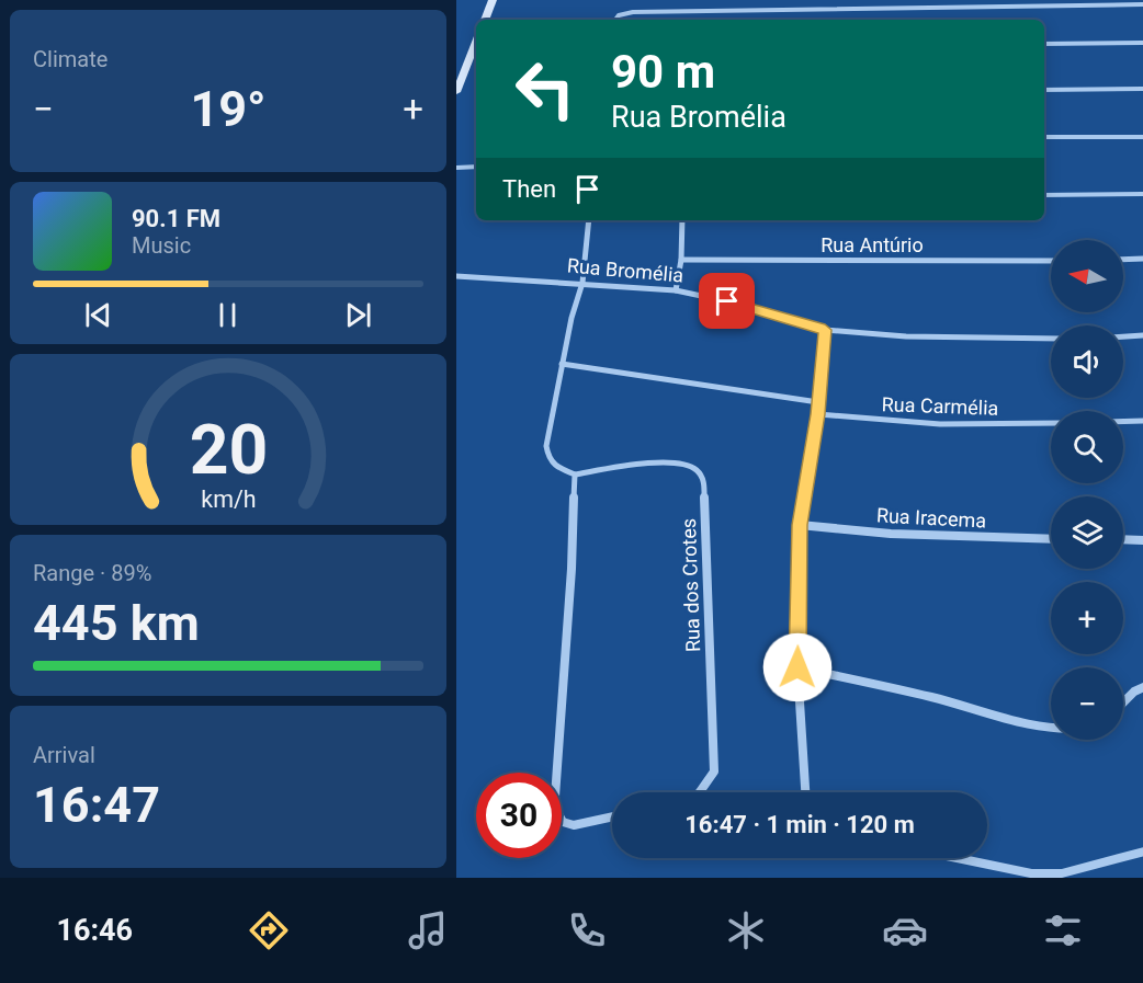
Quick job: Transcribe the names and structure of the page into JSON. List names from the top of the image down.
{
  "streets": {
    "street": [
      "Rua Antúrio",
      "Rua Bromélia",
      "Rua Carmélia",
      "Rua Iracema",
      "Rua dos Crotes"
    ]
  },
  "north": "left",
  "page": {
    "tile": [
      "Climate",
      ["Range · 89%", "445 km"],
      ["Arrival", "16:47"]
    ],
    "turn": ["90 m", "Rua Bromélia"],
    "heat": ["−", "19°", "+"],
    "then": "Then",
    "song": ["90.1 FM", "Music"],
    "map_buttons": ["+", "−"],
    "limit": "30",
    "trip": "16:47 · 1 min · 120 m",
    "tabs": "16:46",
    "gauge": ["20", "km/h"]
  }
}
